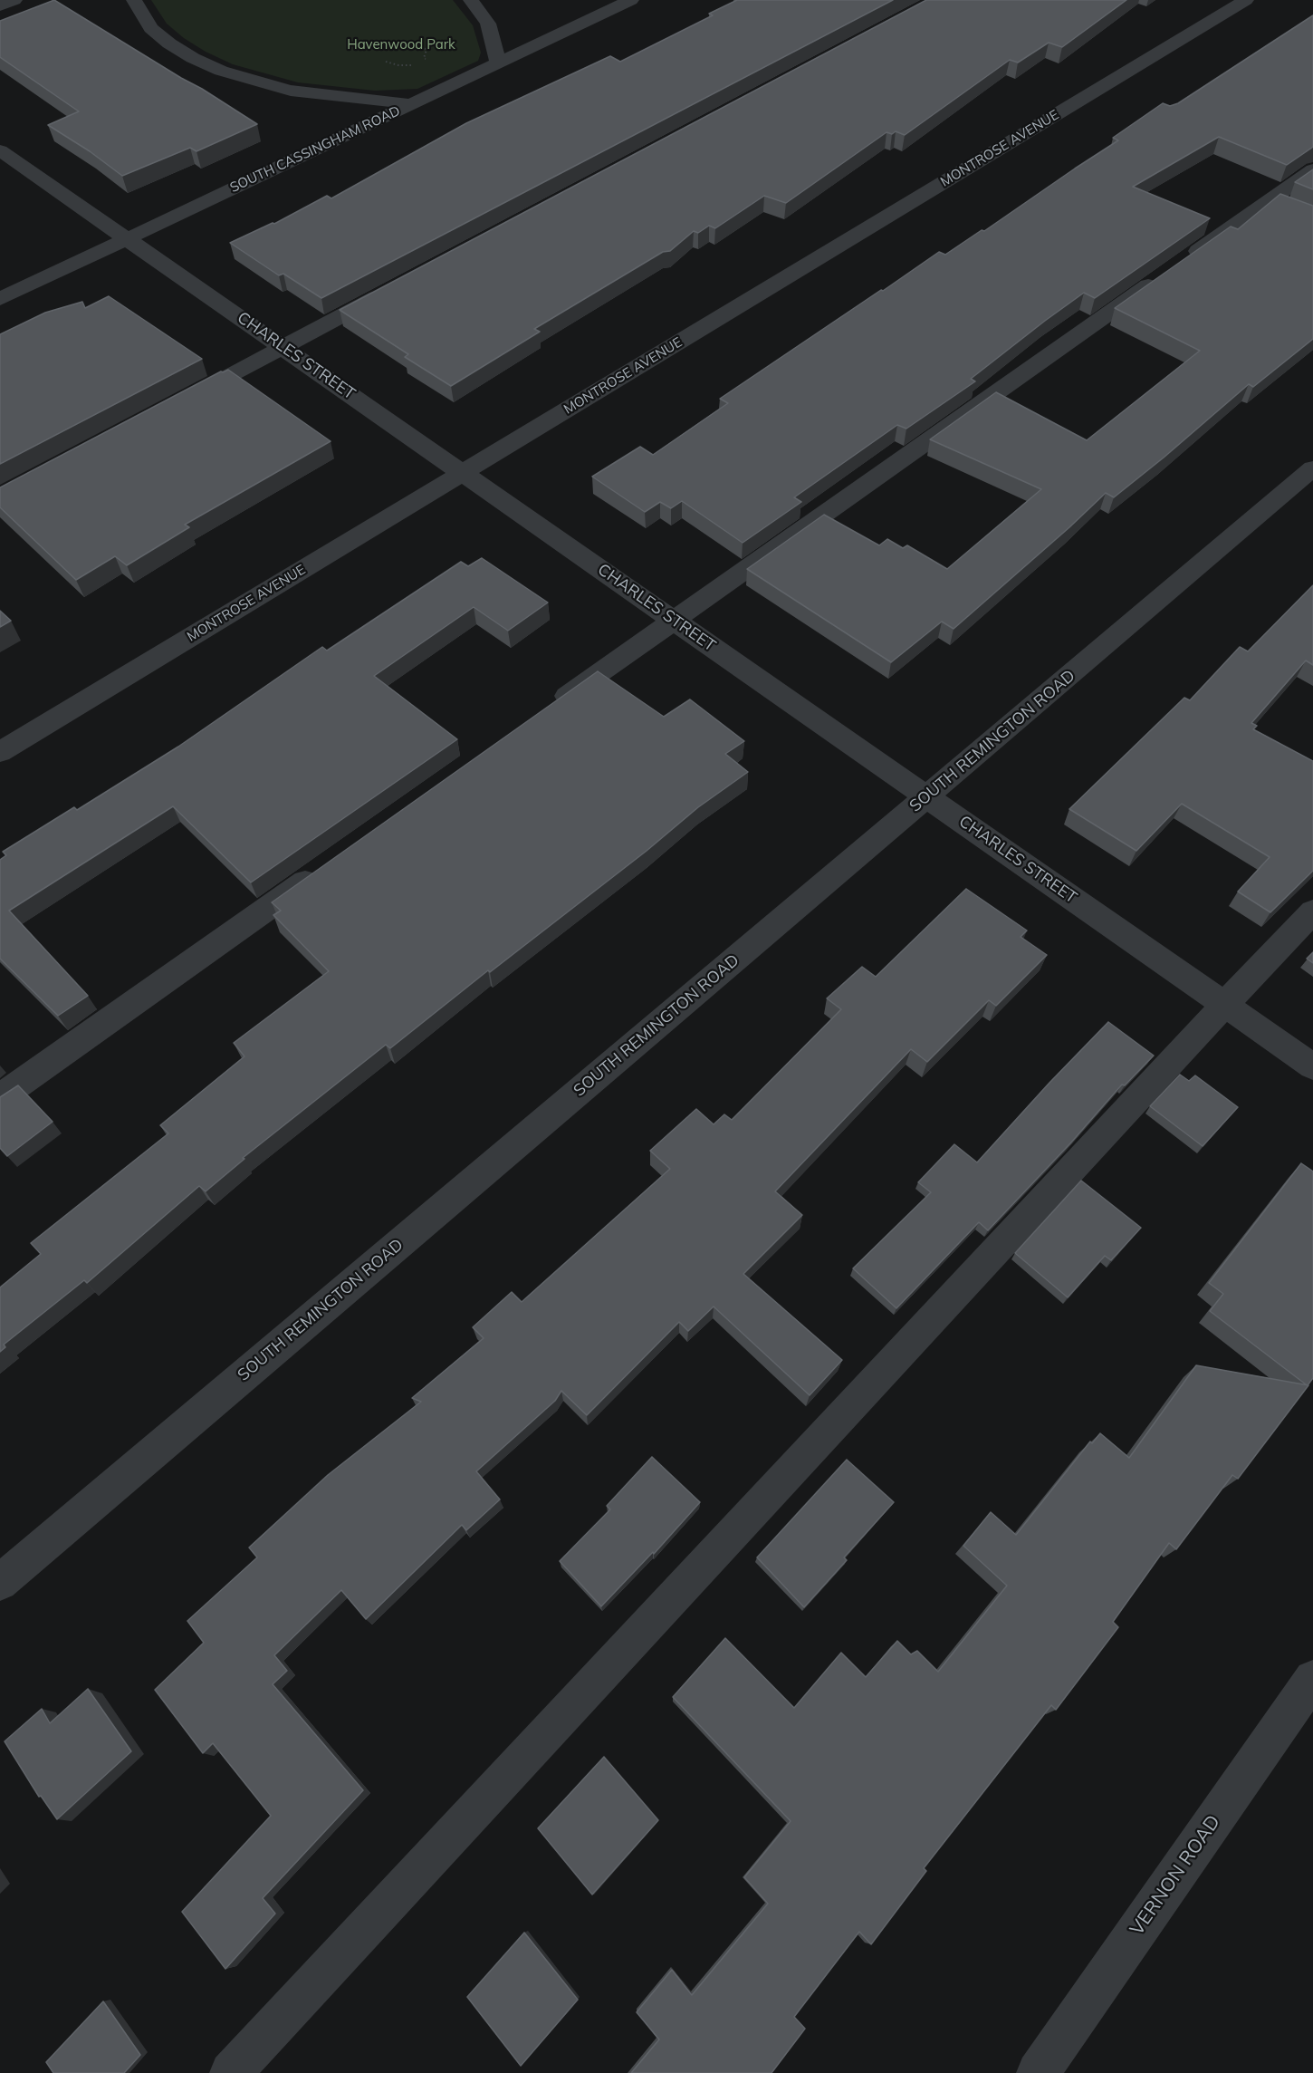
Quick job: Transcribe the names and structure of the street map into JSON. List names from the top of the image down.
{
  "streets": {
    "street": [
      "MONTROSE AVENUE",
      "SOUTH CASSINGHAM ROAD",
      "CHARLES STREET",
      "SOUTH REMINGTON ROAD",
      "VERNON ROAD"
    ]
  },
  "crossings": [
    ["MONTROSE AVENUE", "CHARLES STREET"],
    ["SOUTH CASSINGHAM ROAD", "CHARLES STREET"],
    ["CHARLES STREET", "SOUTH REMINGTON ROAD"]
  ],
  "parks": ["Havenwood Park"]
}
